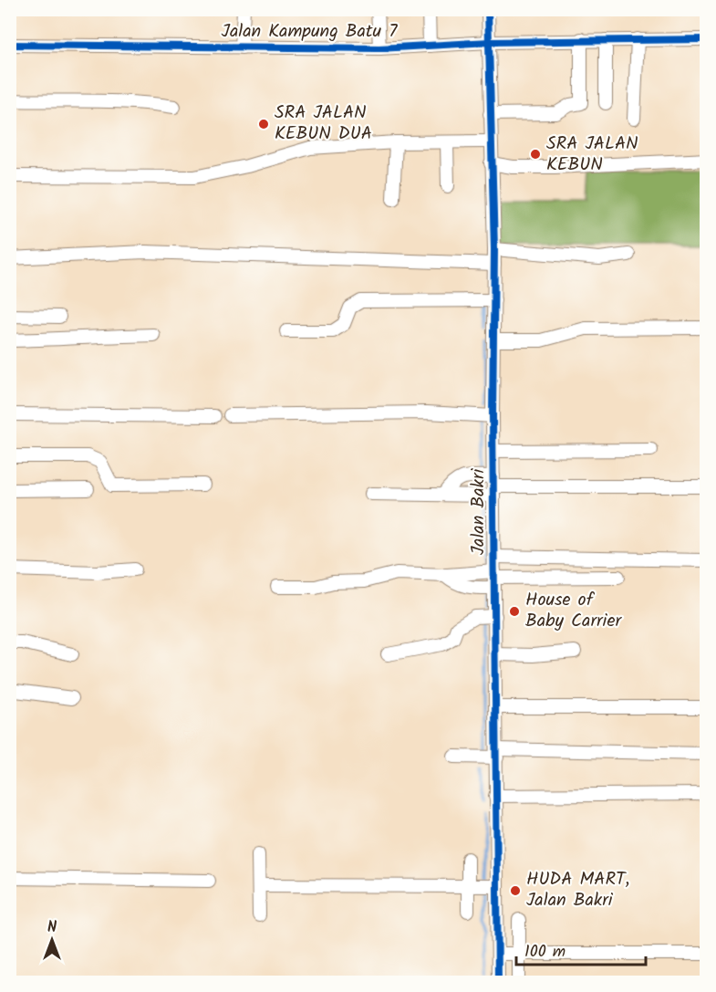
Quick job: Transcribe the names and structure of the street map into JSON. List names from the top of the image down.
{
  "streets": {
    "street": ["Jalan Kampung Batu 7", "Jalan Bakri"]
  },
  "crossings": [
    ["Jalan Kampung Batu 7", "Jalan Bakri"]
  ],
  "places": [
    "SRA JALAN KEBUN DUA",
    "SRA JALAN KEBUN",
    "House of Baby Carrier",
    "HUDA MART, Jalan Bakri"
  ],
  "scale_bar": "100 m",
  "north": "top"
}
